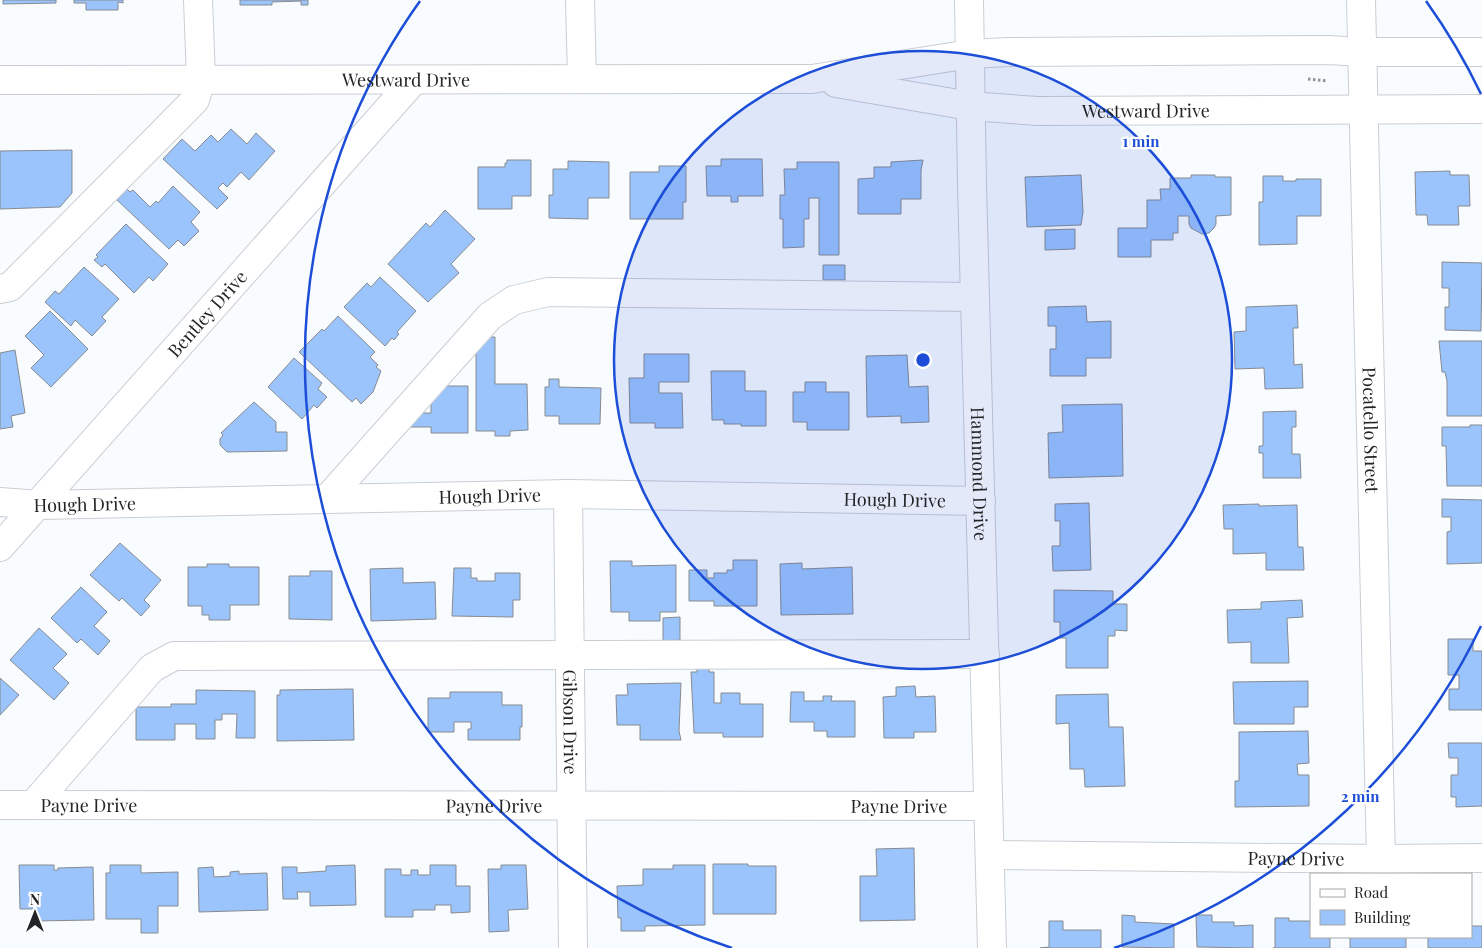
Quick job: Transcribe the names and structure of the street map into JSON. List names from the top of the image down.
{
  "streets": {
    "street": [
      "Westward Drive",
      "Bentley Drive",
      "Pocatello Street",
      "Hammond Drive",
      "Hough Drive",
      "Gibson Drive",
      "Payne Drive"
    ]
  },
  "crossings": [
    ["Westward Drive", "Bentley Drive"],
    ["Westward Drive", "Pocatello Street"],
    ["Westward Drive", "Hammond Drive"],
    ["Bentley Drive", "Hough Drive"],
    ["Pocatello Street", "Payne Drive"],
    ["Hammond Drive", "Hough Drive"],
    ["Hammond Drive", "Payne Drive"],
    ["Hough Drive", "Gibson Drive"],
    ["Gibson Drive", "Payne Drive"]
  ],
  "legend": ["Road", "Building"],
  "north": "top",
  "rings": ["1 min", "2 min"]
}
